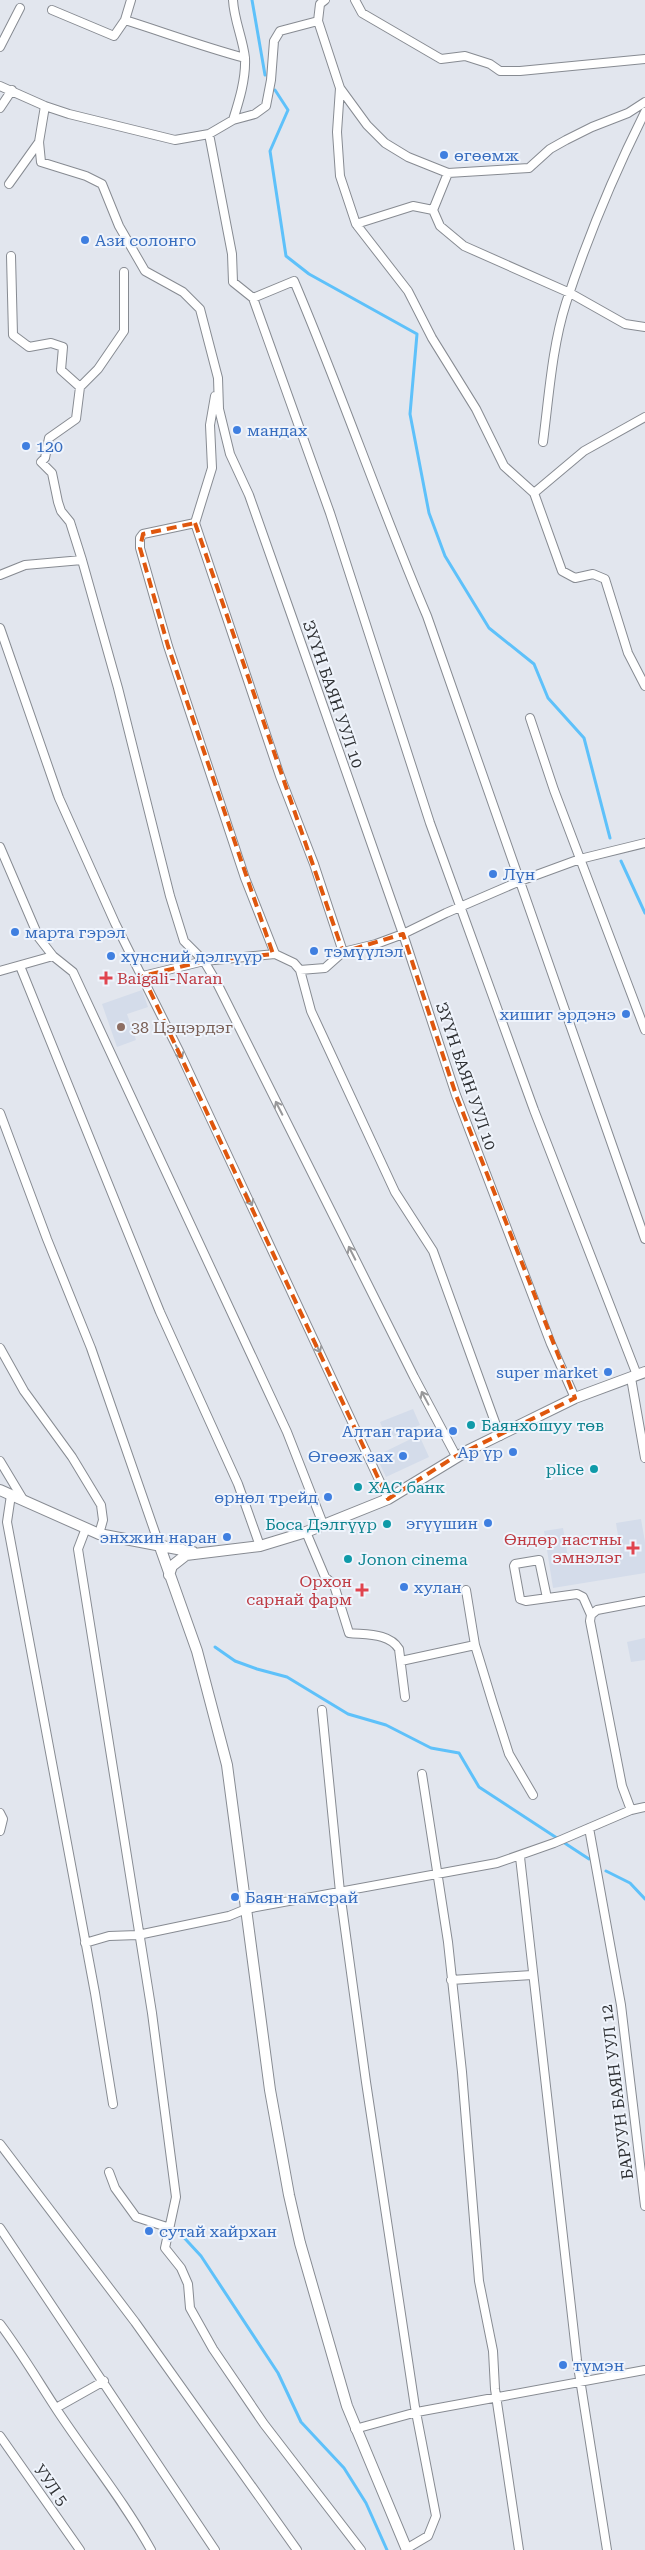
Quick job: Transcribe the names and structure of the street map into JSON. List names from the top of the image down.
{
  "streets": {
    "street": ["ЗҮҮН БАЯН УУЛ 10", "БАРУУН БАЯН УУЛ 12", "УУЛ 5"]
  },
  "places": {
    "other": [
      "өгөөмж",
      "Ази солонго",
      "мандах",
      "120",
      "Лүн",
      "марта гэрэл",
      "тэмүүлэл",
      "хүнсний дэлгүүр",
      "хишиг эрдэнэ",
      "38 Цэцэрдэг",
      "super market",
      "Баянхошуу төв",
      "Алтан тариа",
      "Ар үр",
      "Өгөөж зах",
      "plice",
      "ХАС банк",
      "өрнөл трейд",
      "эгүүшин",
      "Боса Дэлгүүр",
      "энхжин наран",
      "Jonon cinema",
      "хулан",
      "Баян намсрай",
      "сутай хайрхан",
      "түмэн"
    ],
    "health": ["Baigali-Naran", "Өндөр настны эмнэлэг", "Орхон сарнай фарм"]
  }
}
